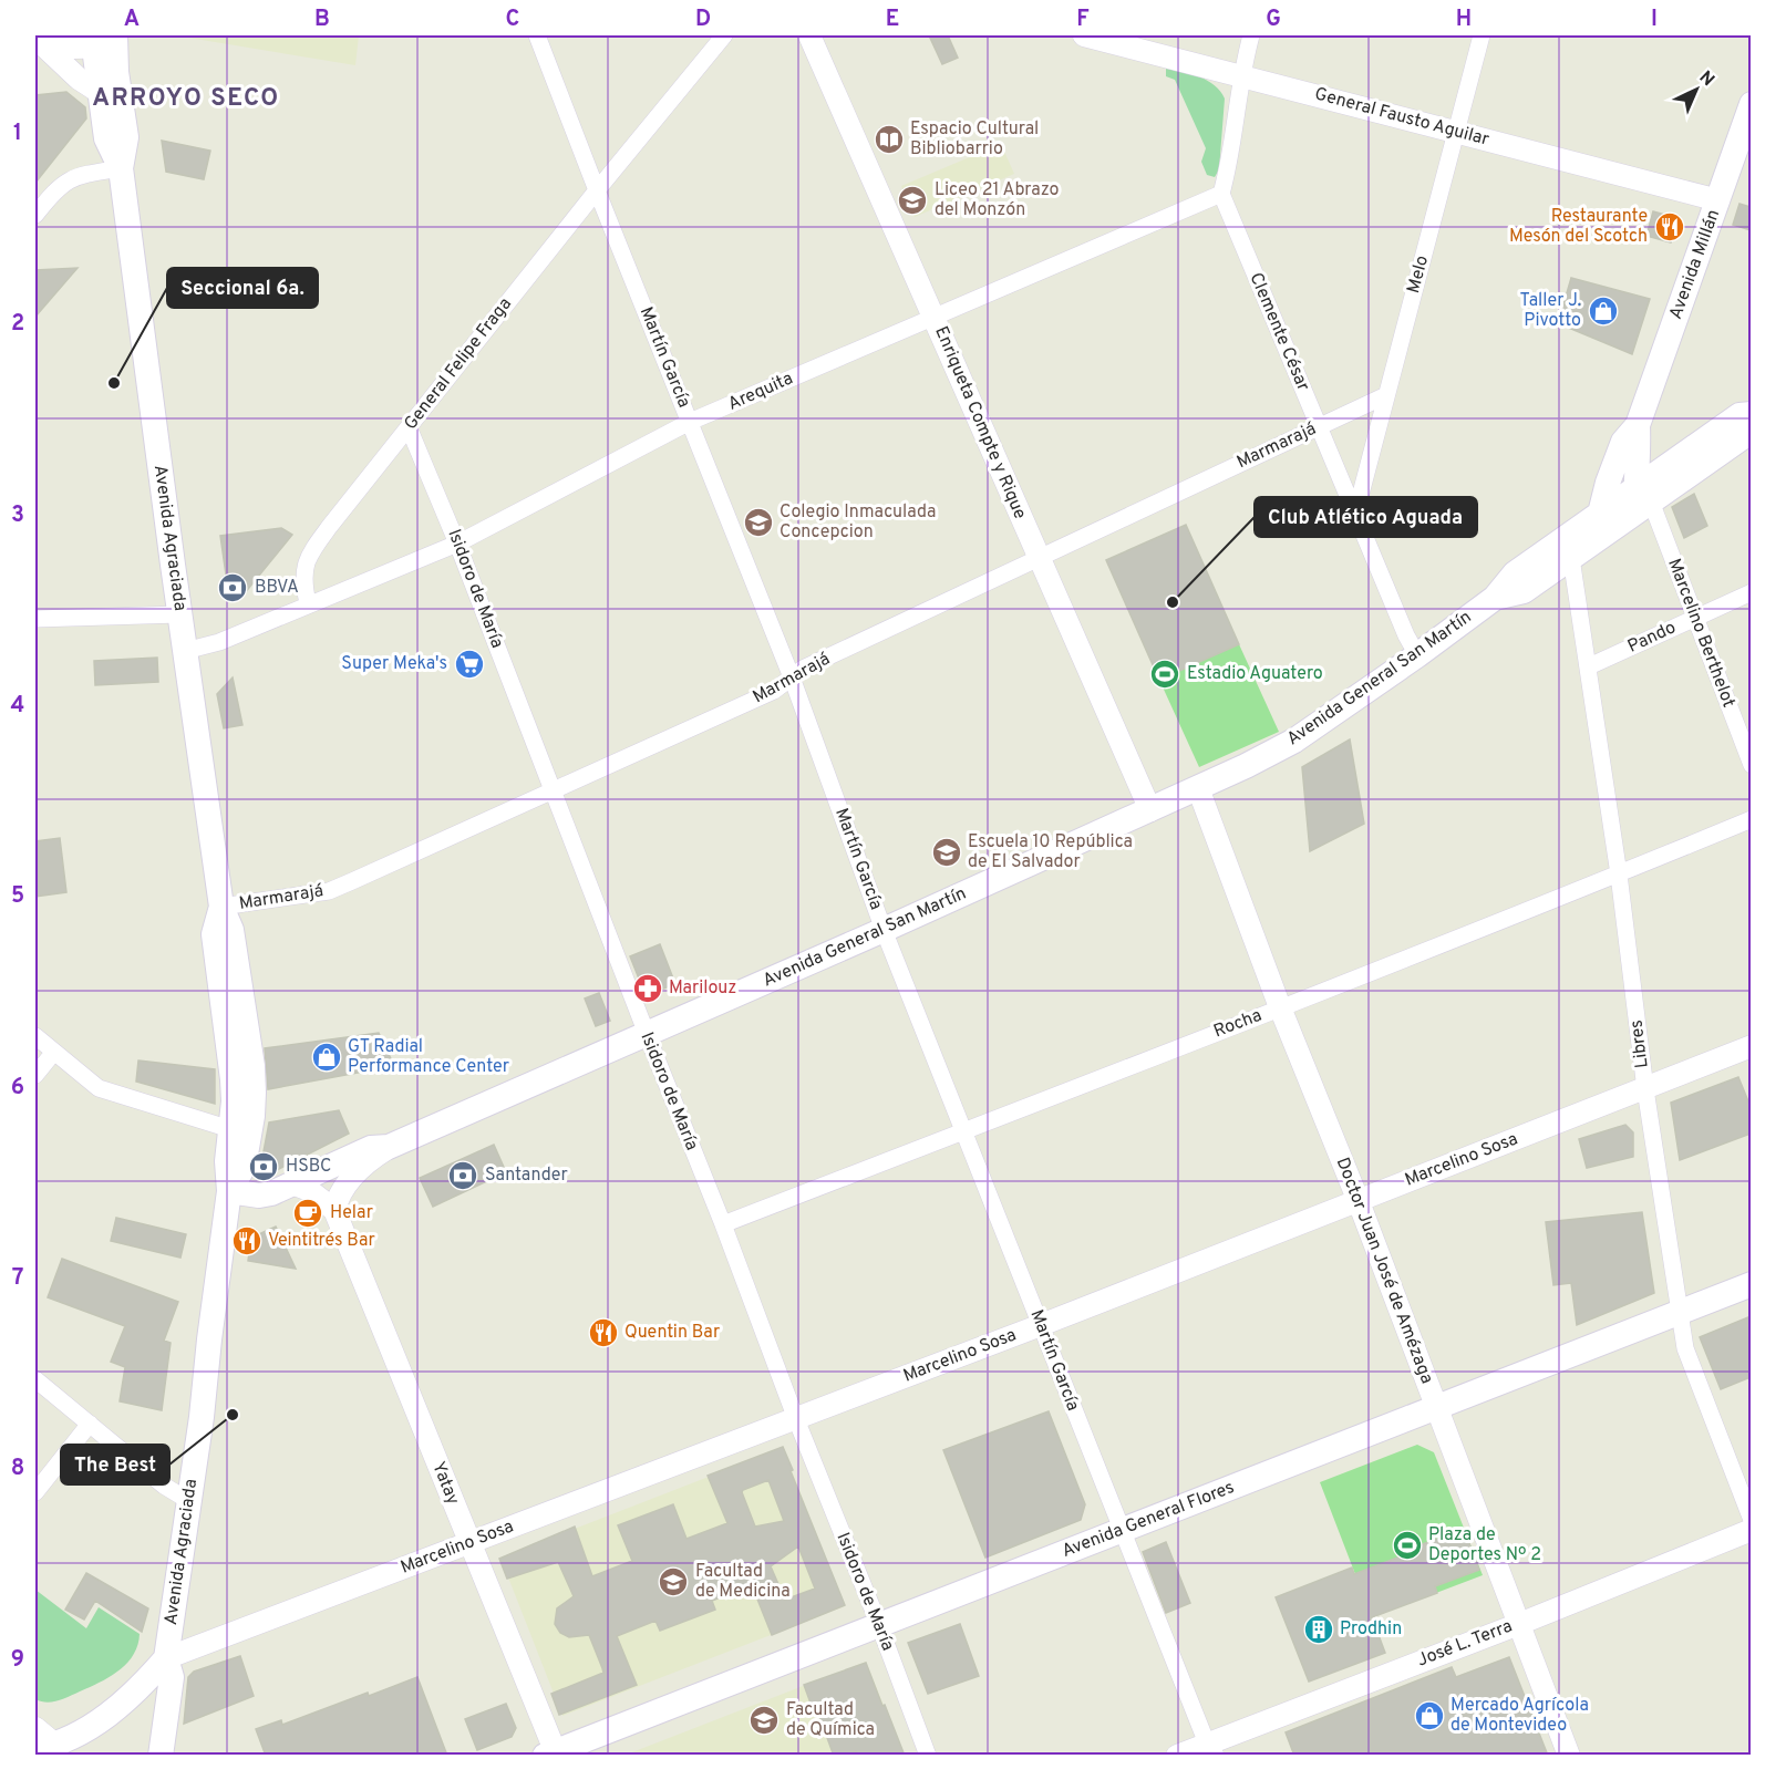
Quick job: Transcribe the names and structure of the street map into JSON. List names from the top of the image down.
{
  "streets": {
    "main road": [
      "Avenida Millán",
      "Avenida Agraciada",
      "Avenida General San Martín",
      "Avenida General Flores"
    ],
    "street": [
      "General Fausto Aguilar",
      "Melo",
      "Clemente César",
      "Martín García",
      "General Felipe Fraga",
      "Arequita",
      "Enriqueta Compte y Rique",
      "Marmarajá",
      "Isidoro de María",
      "Marcelino Berthelot",
      "Pando",
      "Rocha",
      "Libres",
      "Marcelino Sosa",
      "Doctor Juan José de Amézaga",
      "Yatay",
      "José L. Terra"
    ]
  },
  "crossings": [
    ["General Fausto Aguilar", "Avenida Millán"],
    ["General Fausto Aguilar", "Melo"],
    ["Avenida Millán", "Marcelino Berthelot"],
    ["Avenida Millán", "Avenida General San Martín"],
    ["Melo", "Clemente César"],
    ["Melo", "Marmarajá"],
    ["Clemente César", "Arequita"],
    ["Clemente César", "Marmarajá"],
    ["Clemente César", "Avenida General San Martín"],
    ["Martín García", "General Felipe Fraga"],
    ["Martín García", "Arequita"],
    ["Martín García", "Marmarajá"],
    ["Martín García", "Avenida General San Martín"],
    ["Martín García", "Rocha"],
    ["Martín García", "Marcelino Sosa"],
    ["Martín García", "Avenida General Flores"],
    ["Martín García", "José L. Terra"],
    ["General Felipe Fraga", "Arequita"],
    ["General Felipe Fraga", "Isidoro de María"],
    ["Arequita", "Enriqueta Compte y Rique"],
    ["Arequita", "Isidoro de María"],
    ["Enriqueta Compte y Rique", "Marmarajá"],
    ["Enriqueta Compte y Rique", "Avenida General San Martín"],
    ["Marmarajá", "Avenida Agraciada"],
    ["Marmarajá", "Isidoro de María"],
    ["Avenida Agraciada", "Avenida General San Martín"],
    ["Avenida Agraciada", "Marcelino Sosa"],
    ["Isidoro de María", "Avenida General San Martín"],
    ["Isidoro de María", "Rocha"],
    ["Isidoro de María", "Marcelino Sosa"],
    ["Isidoro de María", "Avenida General Flores"],
    ["Marcelino Berthelot", "Pando"],
    ["Marcelino Berthelot", "Avenida General San Martín"],
    ["Pando", "Libres"],
    ["Avenida General San Martín", "Libres"],
    ["Avenida General San Martín", "Doctor Juan José de Amézaga"],
    ["Avenida General San Martín", "Yatay"],
    ["Rocha", "Libres"],
    ["Rocha", "Doctor Juan José de Amézaga"],
    ["Libres", "Marcelino Sosa"],
    ["Libres", "Avenida General Flores"],
    ["Marcelino Sosa", "Doctor Juan José de Amézaga"],
    ["Marcelino Sosa", "Yatay"],
    ["Doctor Juan José de Amézaga", "Avenida General Flores"],
    ["Doctor Juan José de Amézaga", "José L. Terra"],
    ["Yatay", "Avenida General Flores"]
  ],
  "districts": ["ARROYO SECO"],
  "places": {
    "library": ["Espacio Cultural Bibliobarrio"],
    "school or university": [
      "Liceo 21 Abrazo del Monzón",
      "Colegio Inmaculada Concepcion",
      "Escuela 10 República de El Salvador",
      "Facultad de Medicina",
      "Facultad de Química"
    ],
    "restaurant": ["Restaurante Mesón del Scotch", "Veintitrés Bar", "Quentin Bar"],
    "shop": ["Taller J. Pivotto", "GT Radial Performance Center", "Mercado Agrícola de Montevideo"],
    "other": ["Seccional 6a.", "Club Atlético Aguada", "The Best"],
    "bank": ["BBVA", "HSBC", "Santander"],
    "supermarket": ["Super Meka's"],
    "sports": ["Estadio Aguatero", "Plaza de Deportes Nº 2"],
    "pharmacy": ["Marilouz"],
    "cafe": ["Helar"],
    "building": ["Prodhin"]
  },
  "north": "top right",
  "grid": {
    "columns": [
      "A",
      "B",
      "C",
      "D",
      "E",
      "F",
      "G",
      "H",
      "I"
    ],
    "rows": [
      "1",
      "2",
      "3",
      "4",
      "5",
      "6",
      "7",
      "8",
      "9"
    ]
  }
}
